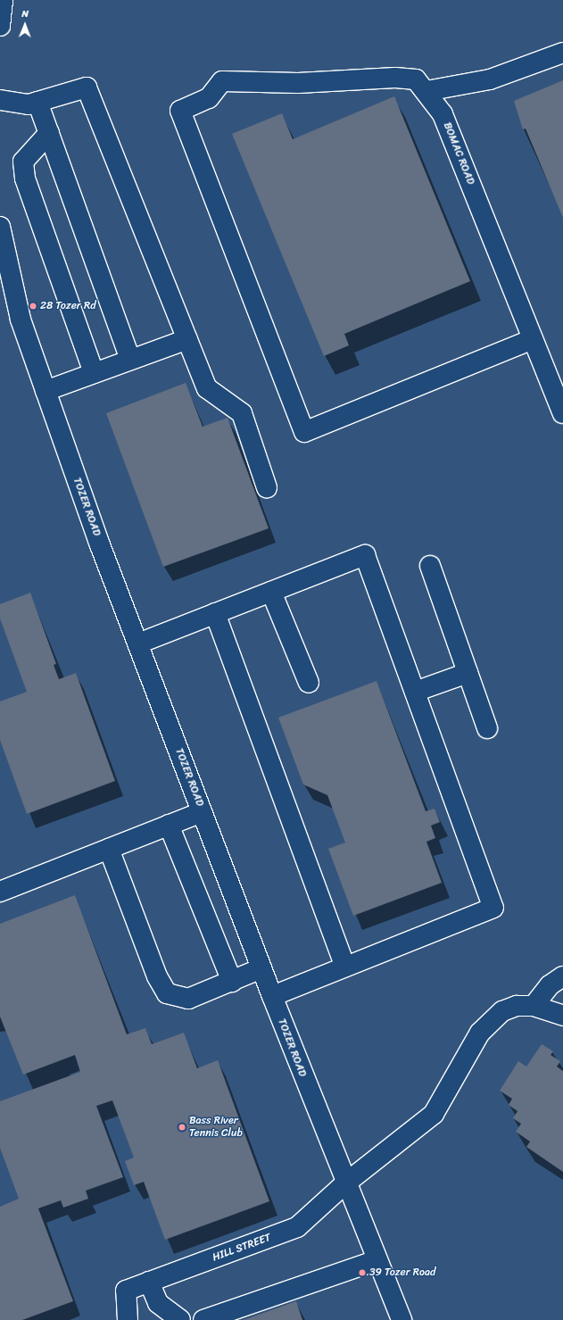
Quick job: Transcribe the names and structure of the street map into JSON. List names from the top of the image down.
{
  "streets": {
    "main road": ["BOMAC ROAD", "TOZER ROAD", "HILL STREET"]
  },
  "crossings": [
    ["TOZER ROAD", "HILL STREET"]
  ],
  "places": ["28 Tozer Rd", "Bass River Tennis Club", "39 Tozer Road"],
  "north": "top"
}
